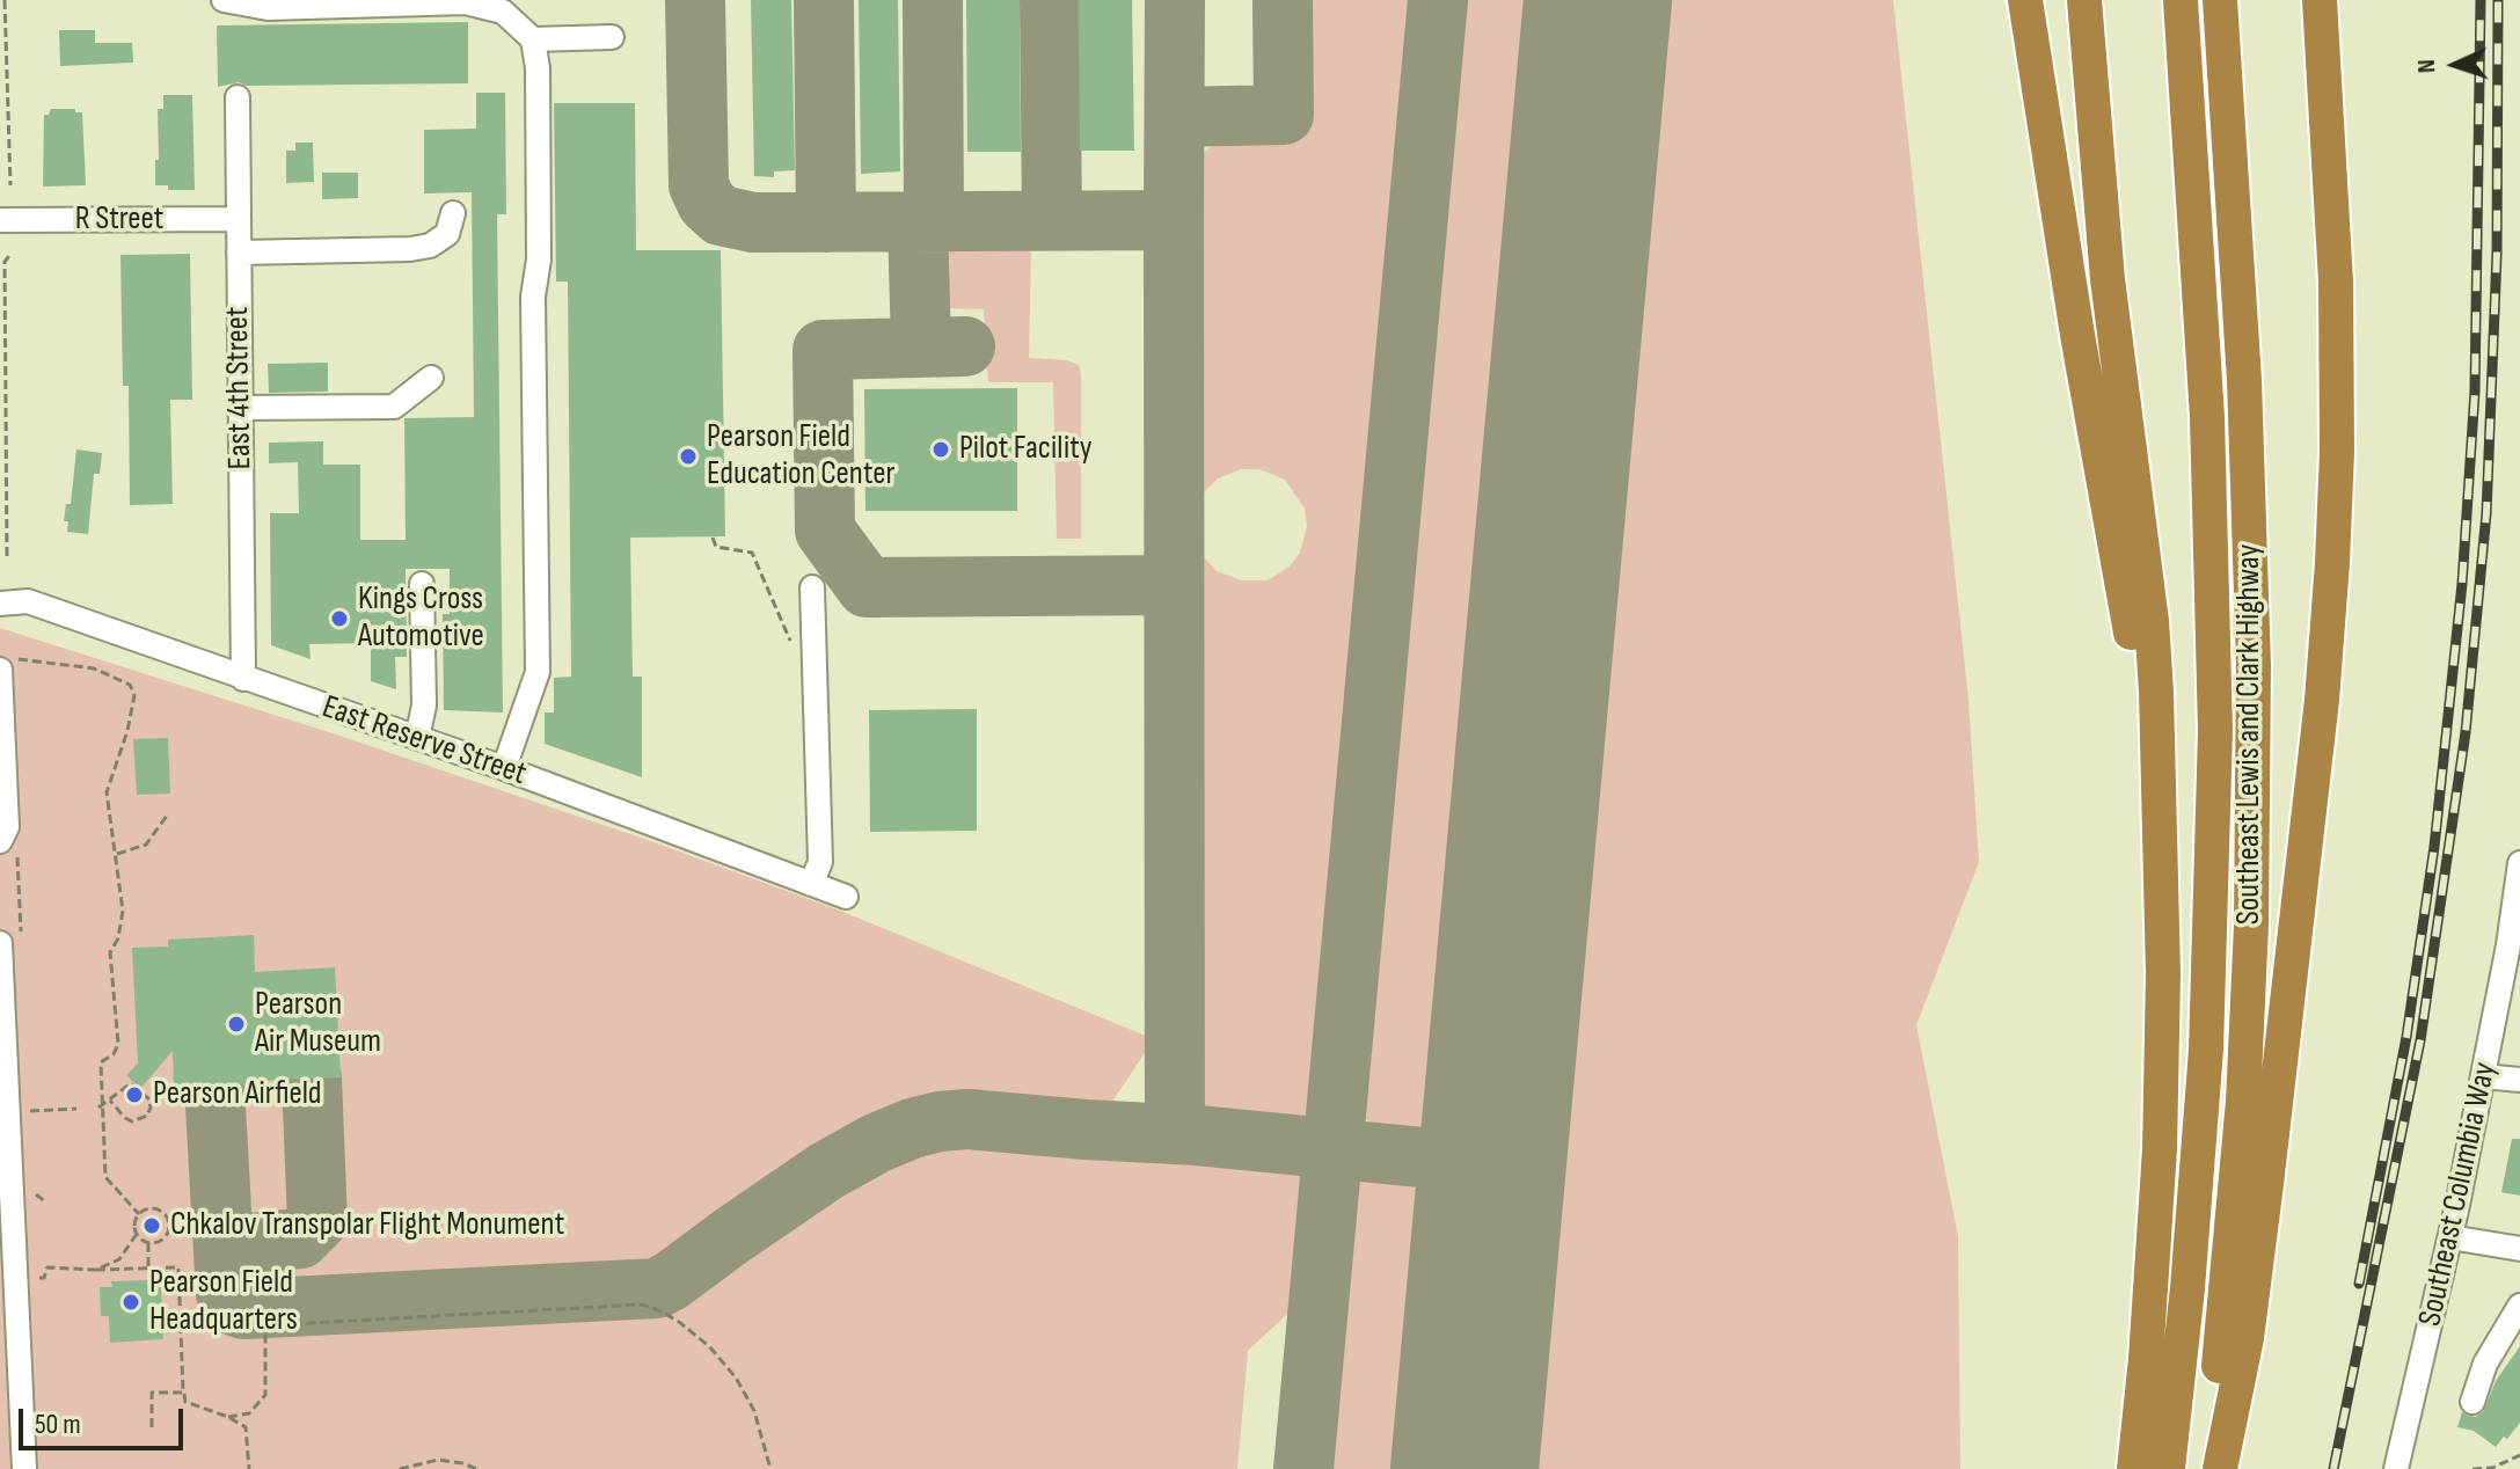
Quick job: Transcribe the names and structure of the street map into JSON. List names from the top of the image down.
{
  "streets": {
    "highway": ["Southeast Lewis and Clark Highway"],
    "street": [
      "R Street",
      "East 4th Street",
      "East Reserve Street",
      "Southeast Columbia Way"
    ]
  },
  "crossings": [
    ["R Street", "East 4th Street"],
    ["East 4th Street", "East Reserve Street"]
  ],
  "places": [
    "Pilot Facility",
    "Pearson Field Education Center",
    "Kings Cross Automotive",
    "Pearson Air Museum",
    "Pearson Airfield",
    "Chkalov Transpolar Flight Monument",
    "Pearson Field Headquarters"
  ],
  "scale_bar": "50 m",
  "north": "left"
}
